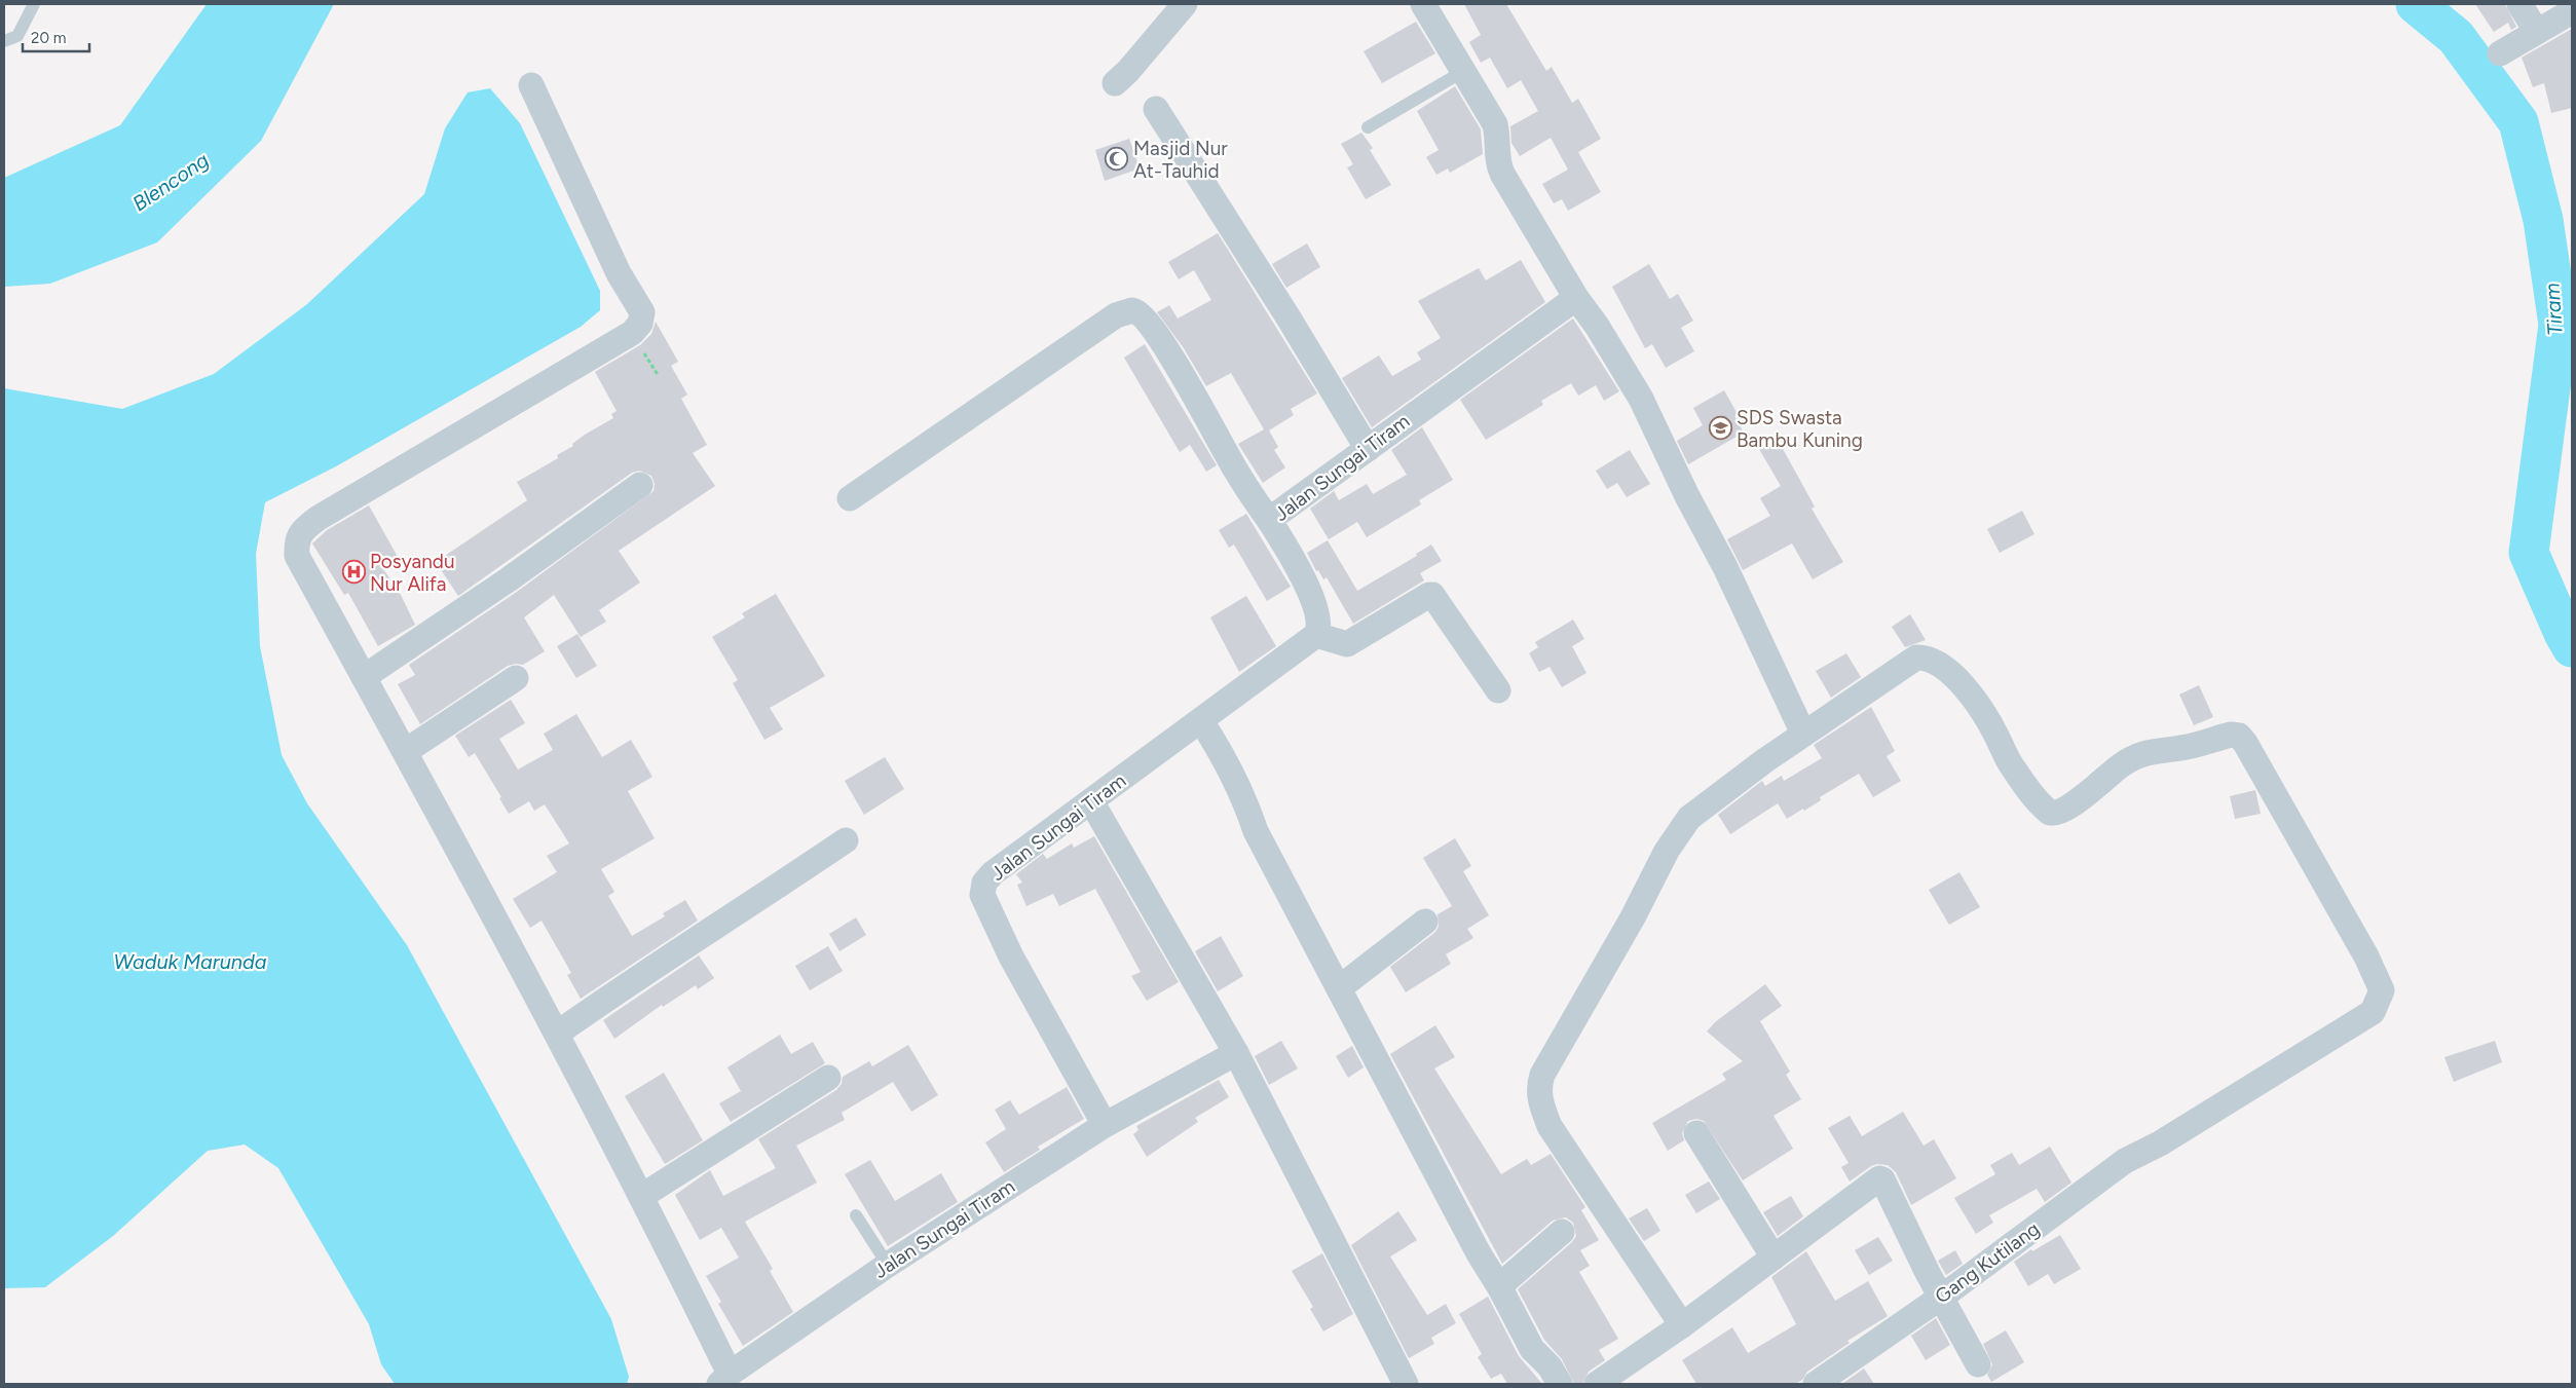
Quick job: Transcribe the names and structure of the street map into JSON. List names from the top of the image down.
{
  "streets": {
    "street": ["Jalan Sungai Tiram", "Gang Kutilang"]
  },
  "water": ["Blencong", "Tiram", "Waduk Marunda"],
  "places": {
    "mosque": ["Masjid Nur At-Tauhid"],
    "school or university": ["SDS Swasta Bambu Kuning"],
    "hospital": ["Posyandu Nur Alifa"]
  },
  "scale_bar": "20 m"
}
